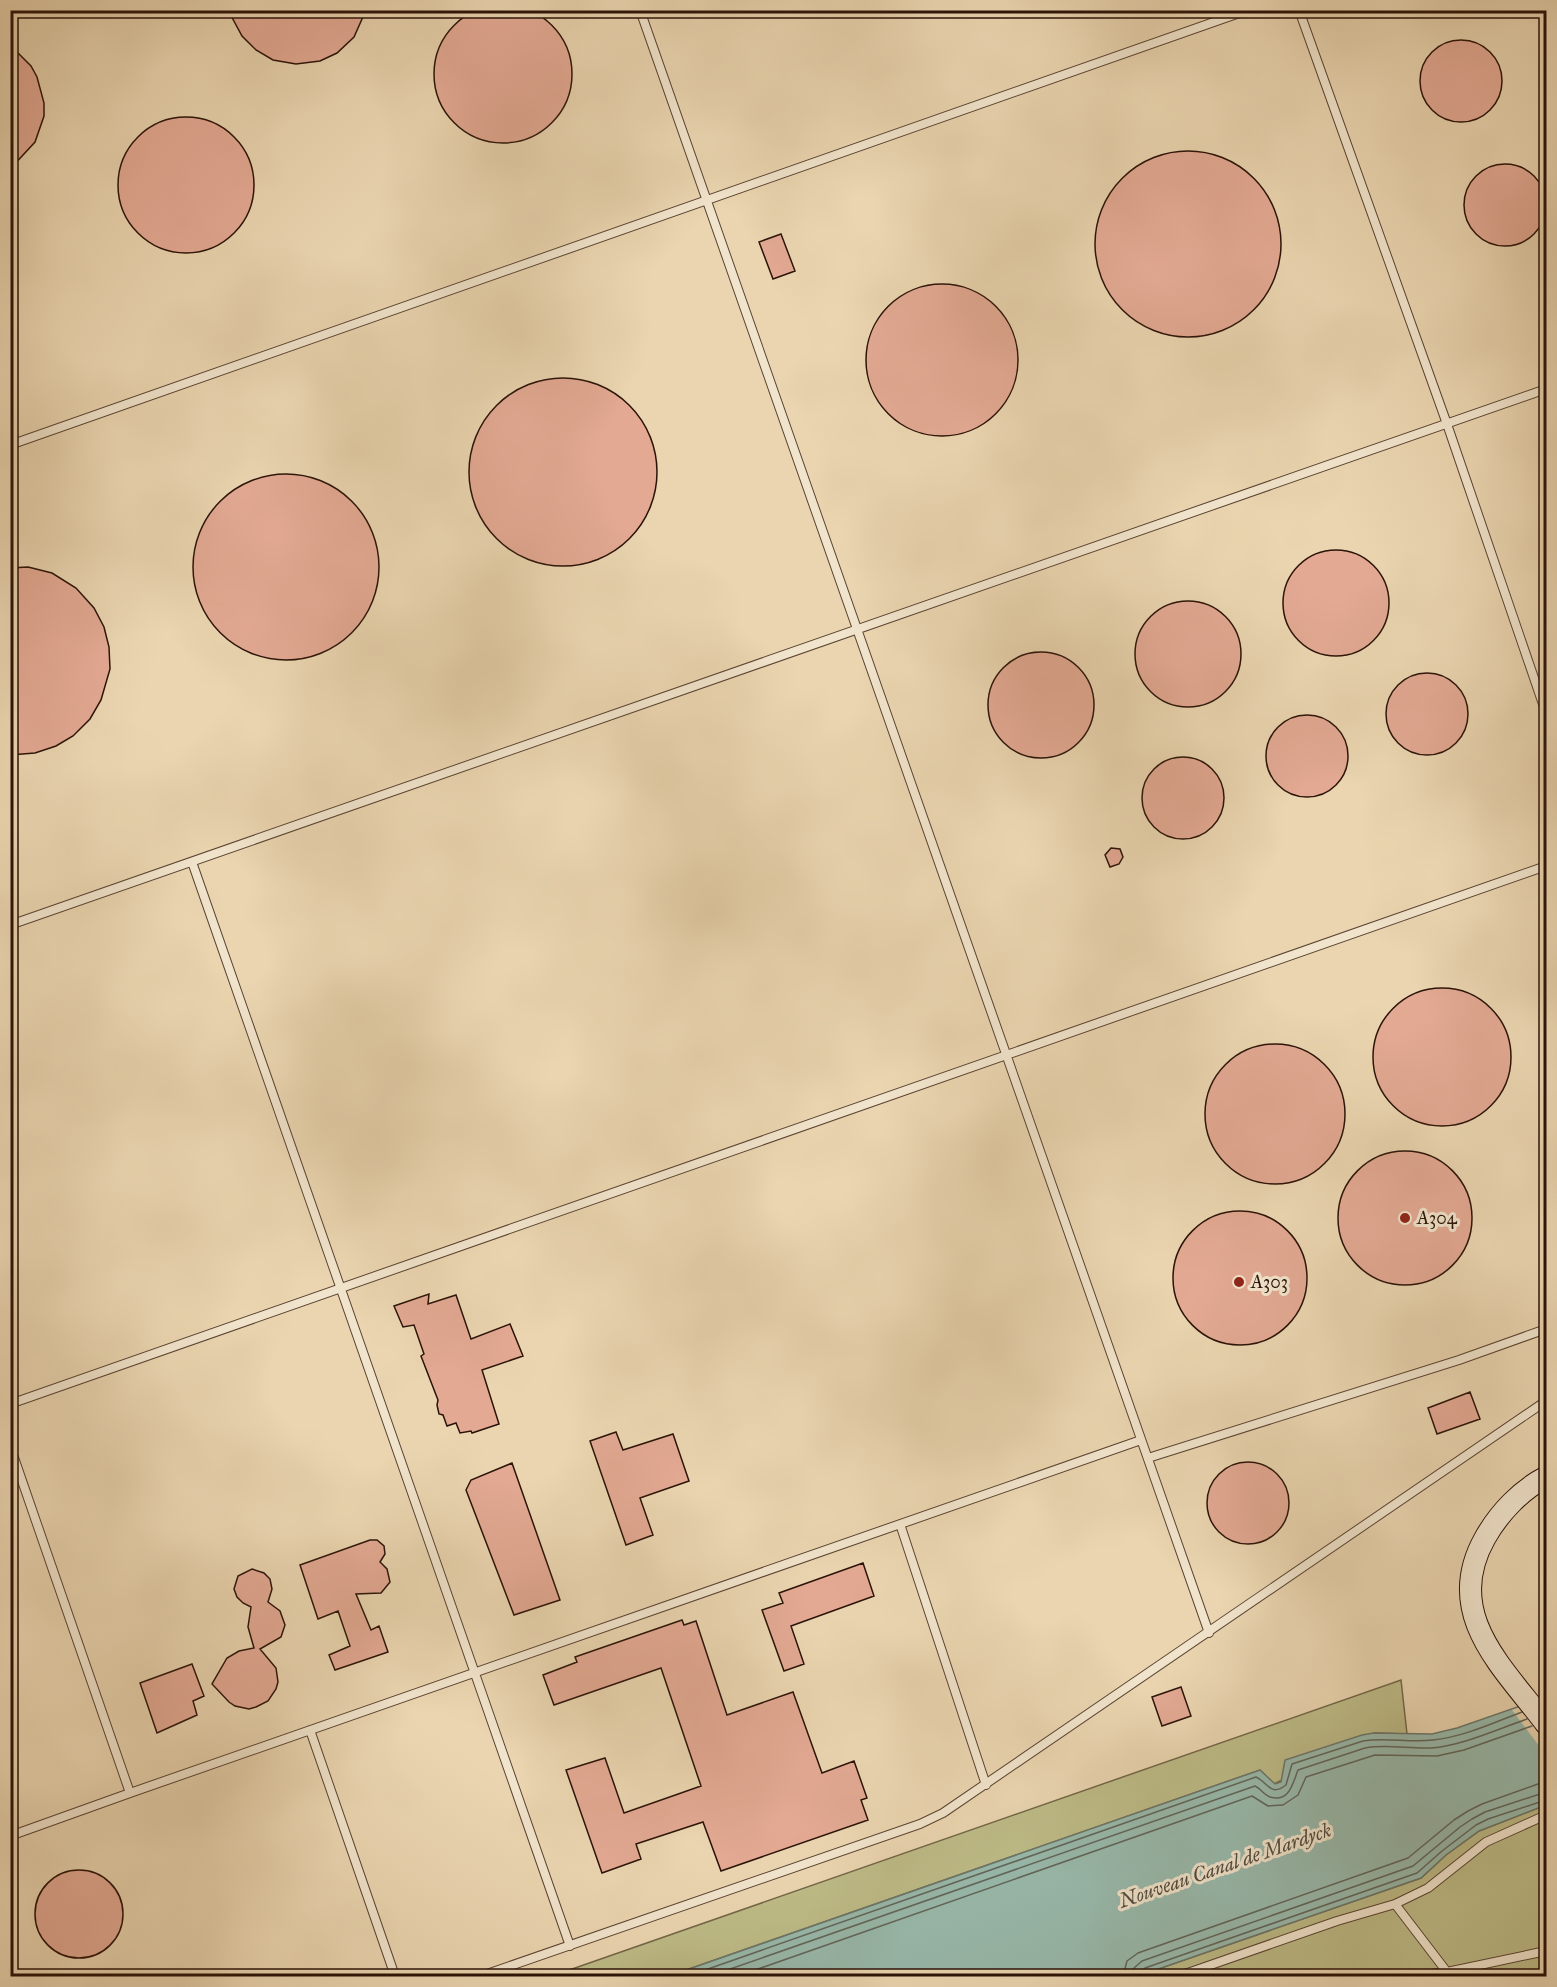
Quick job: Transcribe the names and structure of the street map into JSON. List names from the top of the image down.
{
  "water": ["Nouveau Canal de Mardyck"],
  "places": ["A304", "A303"]
}
